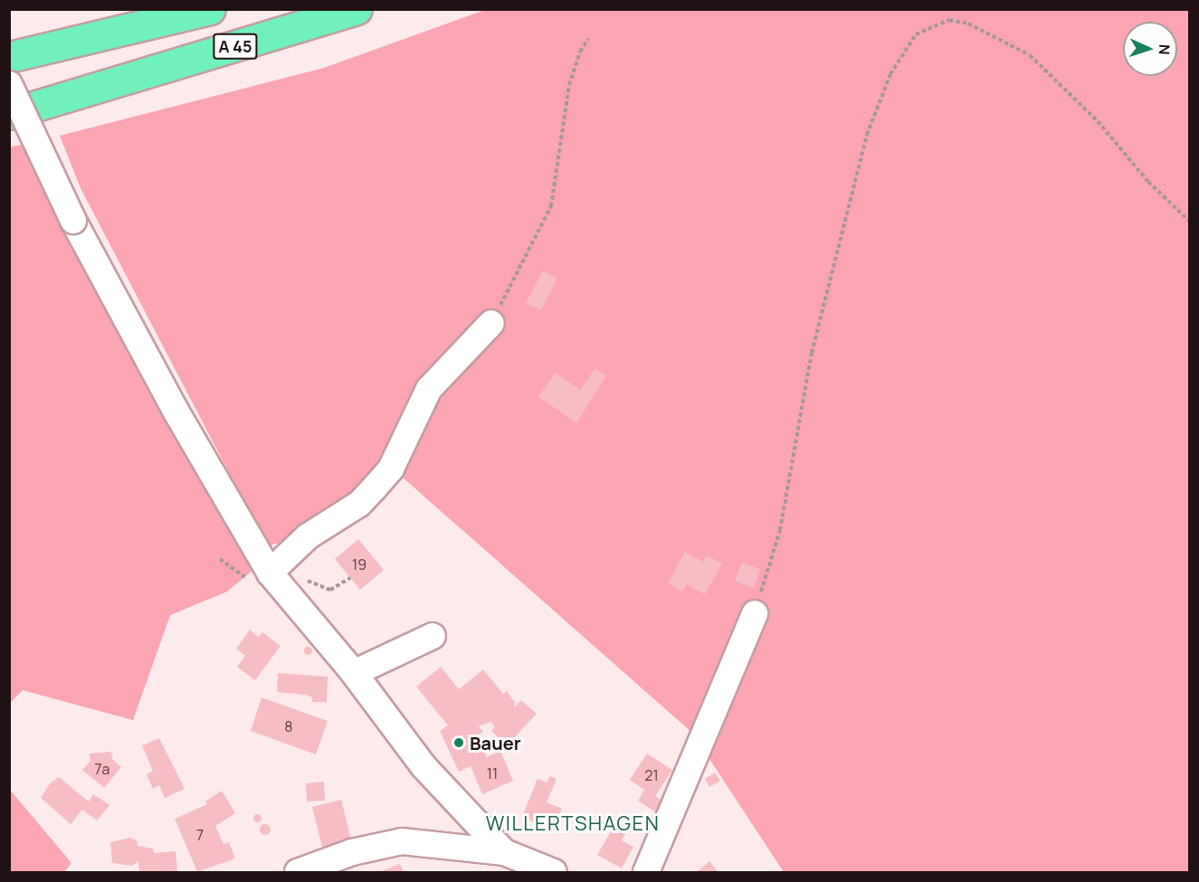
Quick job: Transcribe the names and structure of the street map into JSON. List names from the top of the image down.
{
  "streets": {
    "highway": ["A 45"]
  },
  "districts": ["WILLERTSHAGEN"],
  "places": ["Bauer"],
  "house_numbers": [
    "19",
    "8",
    "7a",
    "11",
    "21",
    "7"
  ],
  "north": "right"
}
